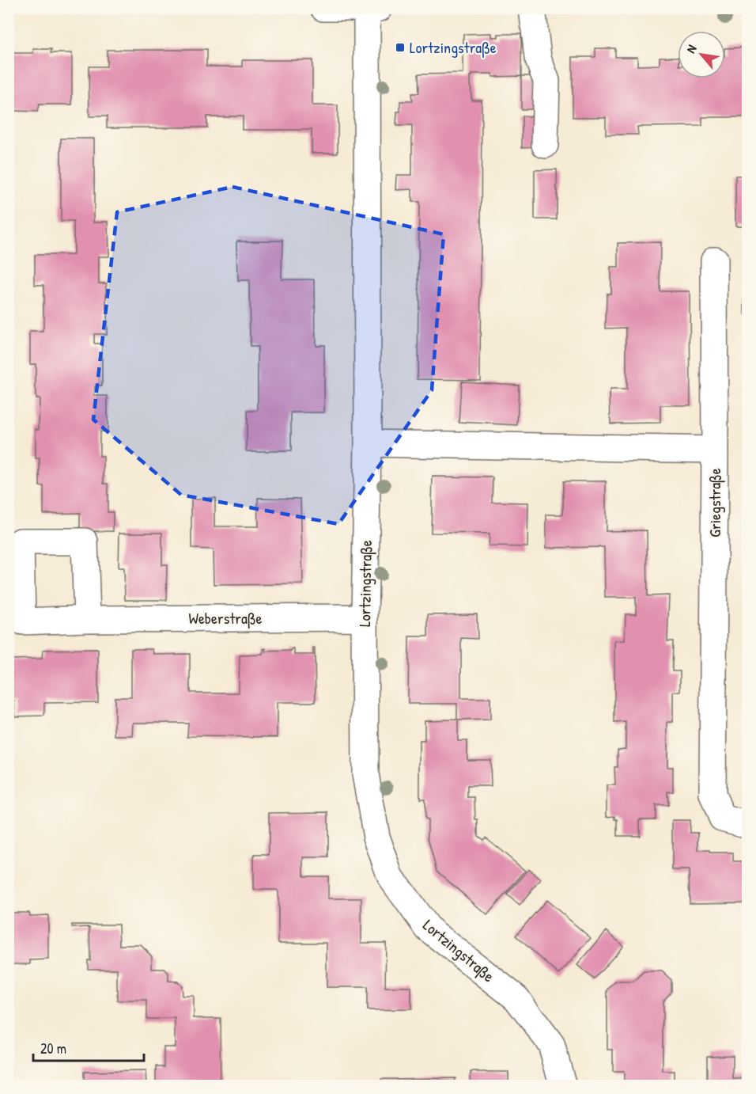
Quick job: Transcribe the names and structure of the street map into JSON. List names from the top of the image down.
{
  "streets": {
    "street": ["Griegstraße", "Lortzingstraße", "Weberstraße"]
  },
  "crossings": [
    ["Griegstraße", "Lortzingstraße"],
    ["Lortzingstraße", "Weberstraße"]
  ],
  "places": {
    "transit": ["Lortzingstraße"]
  },
  "scale_bar": "20 m",
  "north": "top left"
}
